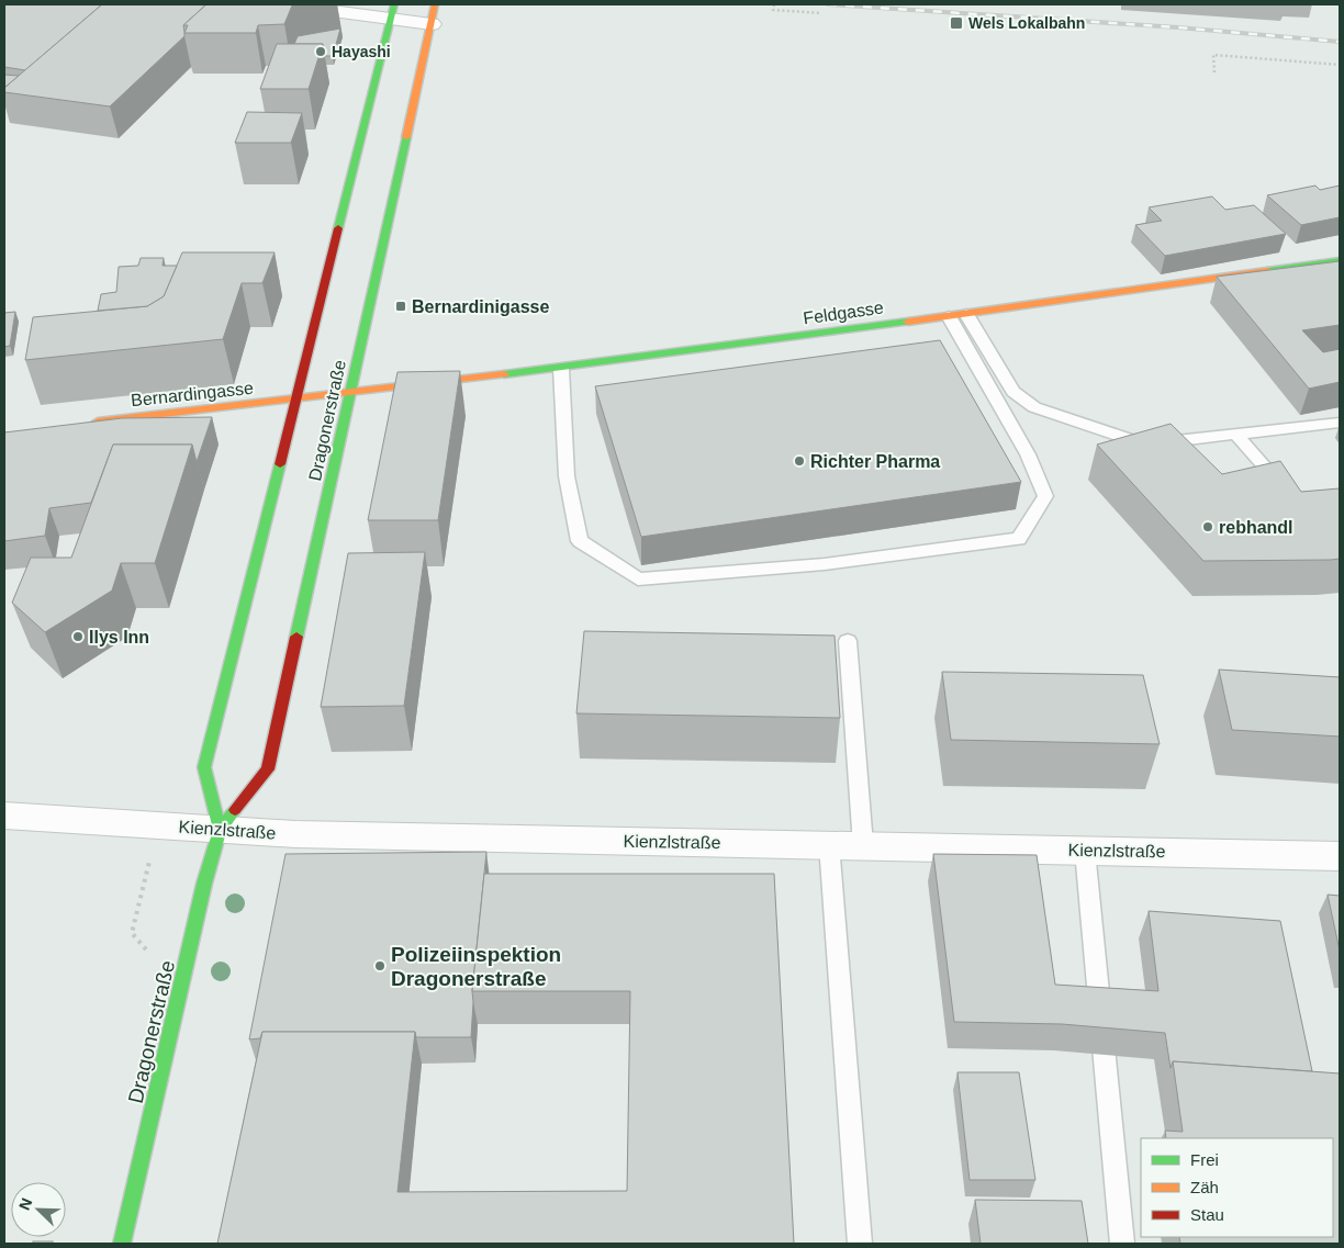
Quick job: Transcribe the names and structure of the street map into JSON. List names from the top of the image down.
{
  "streets": {
    "main road": ["Feldgasse", "Bernardingasse", "Dragonerstraße"],
    "street": ["Kienzlstraße"]
  },
  "crossings": [
    ["Feldgasse", "Bernardingasse"],
    ["Feldgasse", "Dragonerstraße"],
    ["Bernardingasse", "Dragonerstraße"],
    ["Dragonerstraße", "Kienzlstraße"]
  ],
  "places": {
    "transit": ["Wels Lokalbahn", "Bernardinigasse"],
    "other": [
      "Hayashi",
      "Richter Pharma",
      "rebhandl",
      "Ilys Inn",
      "Polizeiinspektion Dragonerstraße"
    ]
  },
  "legend": ["Frei", "Zäh", "Stau"],
  "north": "top left"
}
